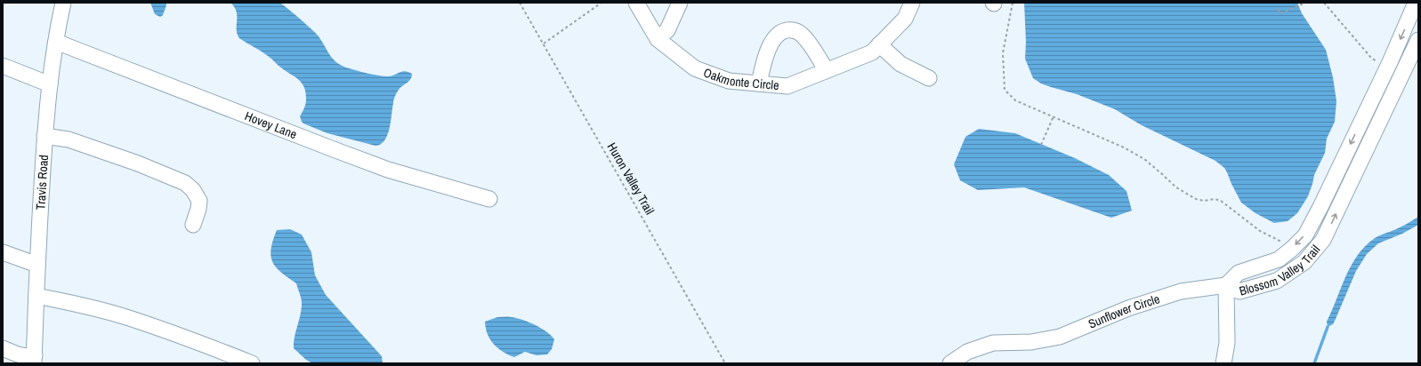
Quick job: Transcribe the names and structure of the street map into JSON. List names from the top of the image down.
{
  "streets": {
    "street": [
      "Oakmonte Circle",
      "Hovey Lane",
      "Travis Road",
      "Blossom Valley Trail",
      "Sunflower Circle"
    ],
    "path": ["Huron Valley Trail"]
  },
  "crossings": [
    ["Hovey Lane", "Travis Road"],
    ["Blossom Valley Trail", "Sunflower Circle"]
  ]
}
